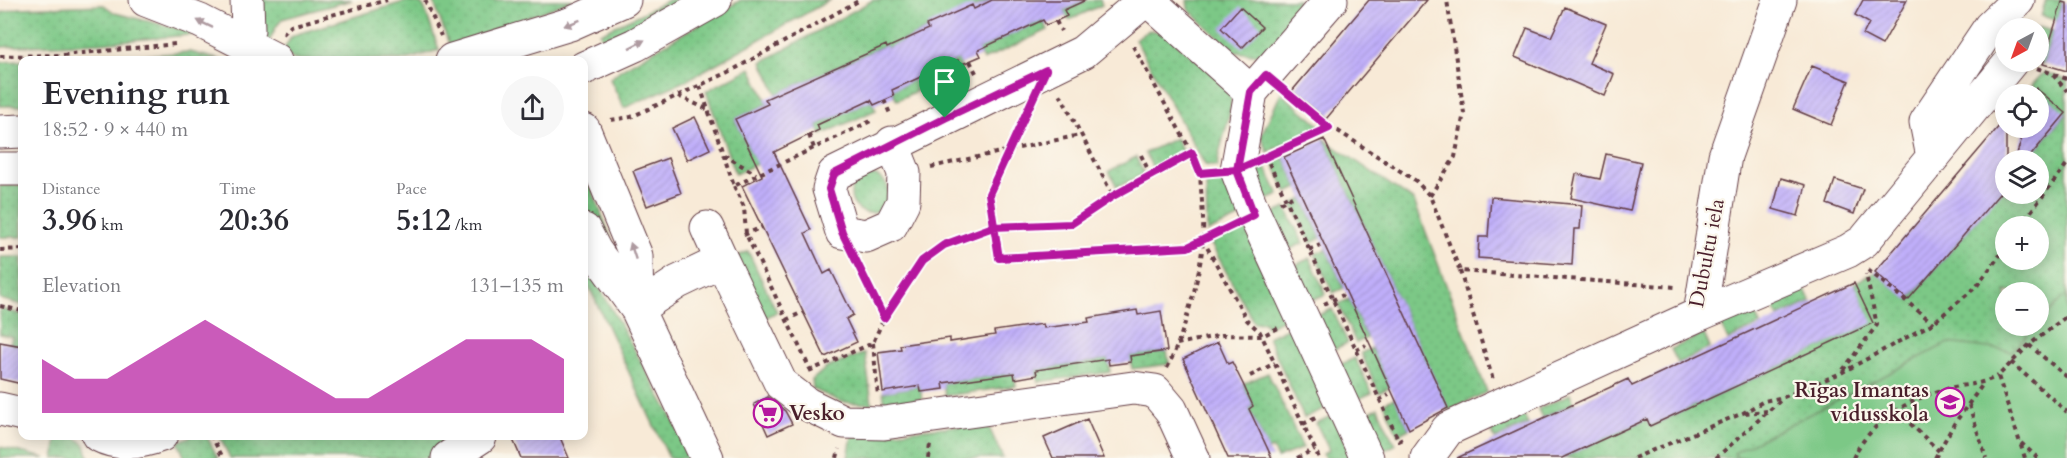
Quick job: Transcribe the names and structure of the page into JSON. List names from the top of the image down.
{
  "streets": {
    "street": ["Dubultu iela"]
  },
  "places": {
    "school or university": ["Rīgas Imantas vidusskola"],
    "supermarket": ["Vesko"]
  },
  "north": "bottom left",
  "page": {
    "map_buttons": ["+", "−"],
    "heading": ["Evening run", "18:52 · 9 × 440 m"],
    "stats": [
      ["Distance", "3.96 km"],
      ["Time", "20:36"],
      ["Pace", "5:12 /km"]
    ],
    "chart": ["Elevation", "131–135 m"]
  }
}
